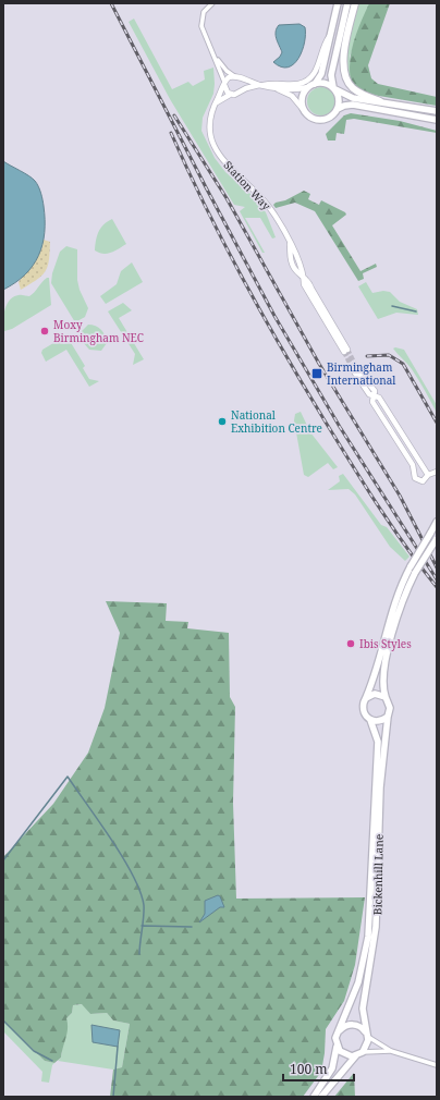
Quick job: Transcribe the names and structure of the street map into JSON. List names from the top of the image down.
{
  "streets": {
    "main road": ["Bickenhill Lane"],
    "street": ["Station Way"]
  },
  "places": {
    "other": ["Moxy Birmingham NEC", "National Exhibition Centre", "Ibis Styles"],
    "transit": ["Birmingham International"]
  },
  "scale_bar": "100 m"
}
